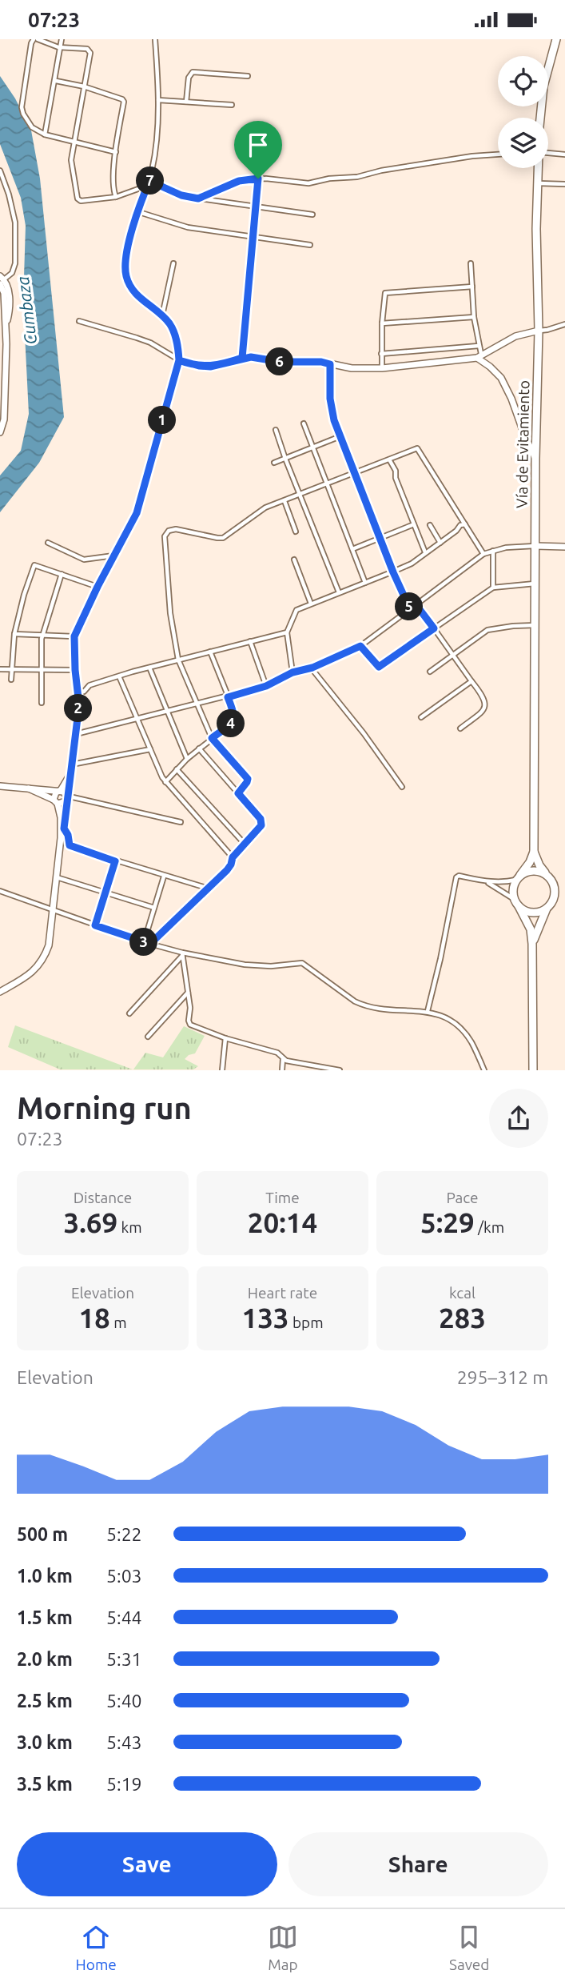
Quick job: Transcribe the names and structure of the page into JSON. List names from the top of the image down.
{
  "streets": {
    "highway": ["Vía de Evitamiento"]
  },
  "water": ["Cumbaza"],
  "page": {
    "status": "07:23",
    "pins": [
      "7",
      "6",
      "1",
      "5",
      "2",
      "4",
      "3"
    ],
    "heading": ["Morning run", "07:23"],
    "stats": [
      ["Distance", "3.69 km"],
      ["Time", "20:14"],
      ["Pace", "5:29 /km"],
      ["Elevation", "18 m"],
      ["Heart rate", "133 bpm"],
      ["kcal", "283"]
    ],
    "chart": ["Elevation", "295–312 m"],
    "list": [
      {
        "name": "500 m",
        "note": "5:22"
      },
      {
        "name": "1.0 km",
        "note": "5:03"
      },
      {
        "name": "1.5 km",
        "note": "5:44"
      },
      {
        "name": "2.0 km",
        "note": "5:31"
      },
      {
        "name": "2.5 km",
        "note": "5:40"
      },
      {
        "name": "3.0 km",
        "note": "5:43"
      },
      {
        "name": "3.5 km",
        "note": "5:19"
      }
    ],
    "buttons": ["Save", "Share"],
    "tabs": ["Home", "Map", "Saved"]
  }
}
